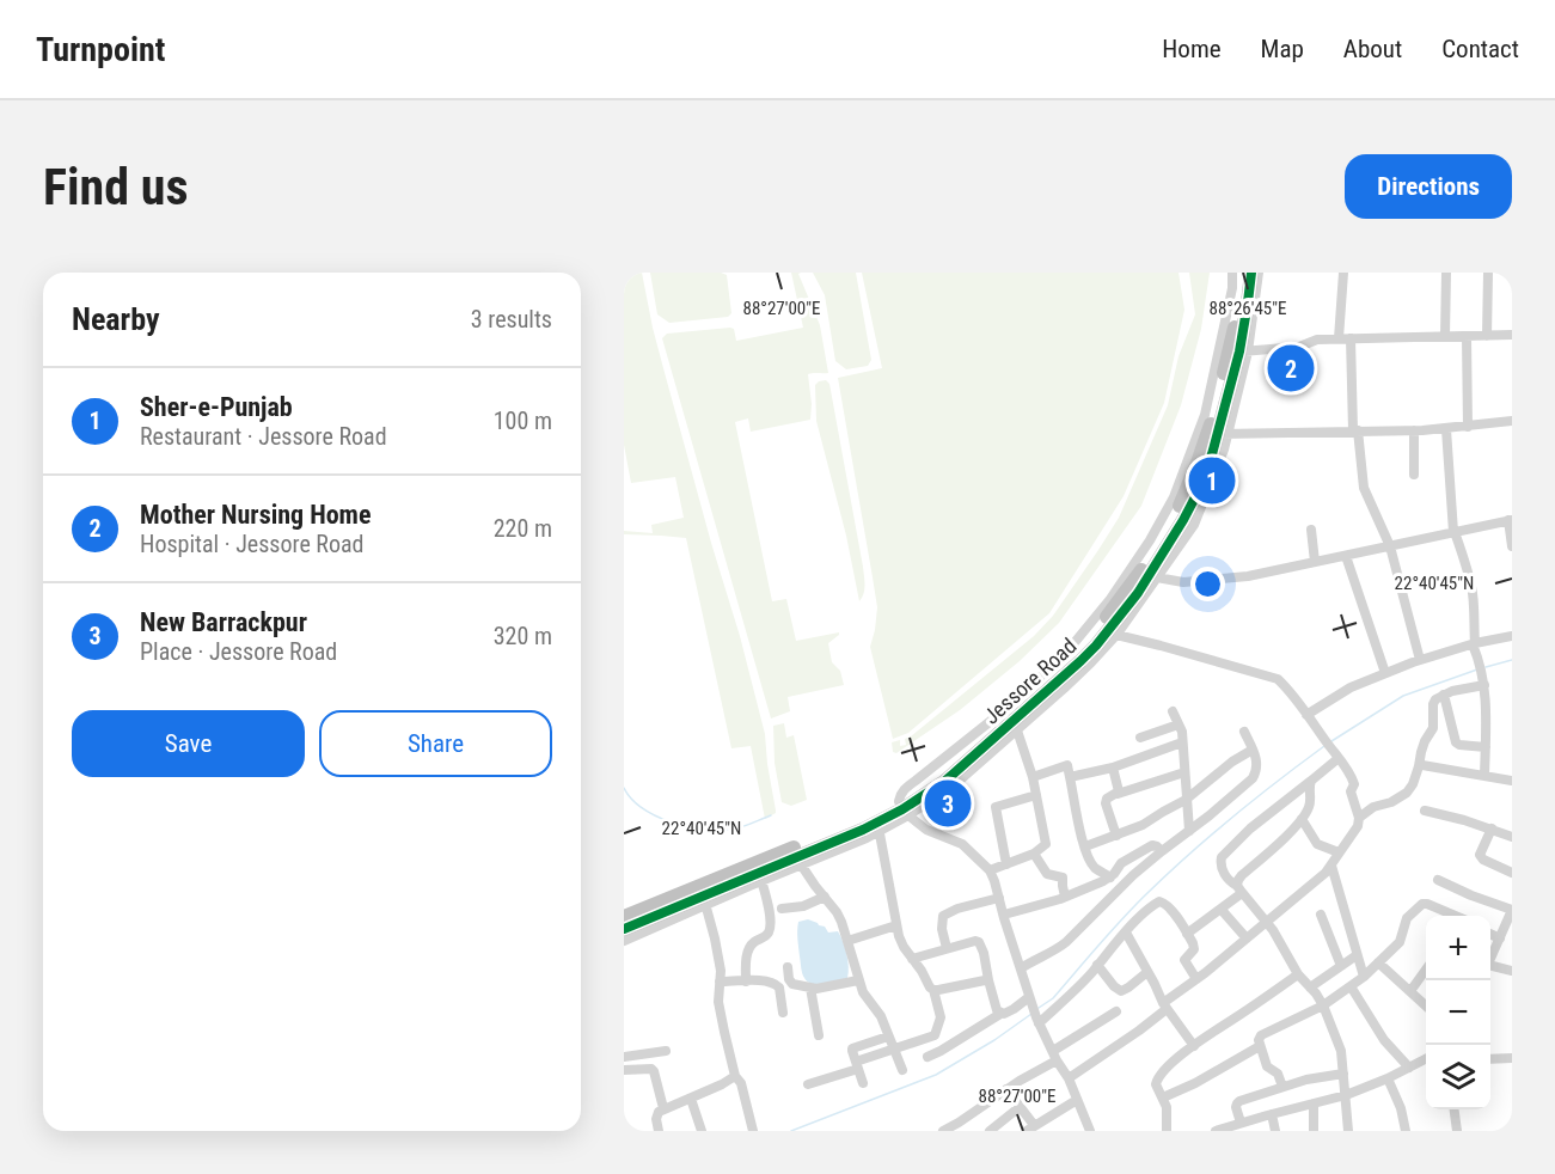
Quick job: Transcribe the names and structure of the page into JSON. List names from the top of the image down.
{
  "streets": {
    "highway": ["Jessore Road"]
  },
  "page": {
    "header": "Turnpoint",
    "nav": [
      "Home",
      "Map",
      "About",
      "Contact"
    ],
    "buttons": [
      "Directions",
      ["Save", "Share"]
    ],
    "title": "Find us",
    "heading": ["Nearby", "3 results"],
    "pins": ["2", "1", "3"],
    "list": [
      {
        "mark": "1",
        "name": "Sher-e-Punjab",
        "note": "Restaurant · Jessore Road",
        "value": "100 m"
      },
      {
        "mark": "2",
        "name": "Mother Nursing Home",
        "note": "Hospital · Jessore Road",
        "value": "220 m"
      },
      {
        "mark": "3",
        "name": "New Barrackpur",
        "note": "Place · Jessore Road",
        "value": "320 m"
      }
    ],
    "map_buttons": ["+", "−"]
  },
  "coordinates": ["88°27'00\"E", "88°26'45\"E", "22°40'45\"N"]
}
